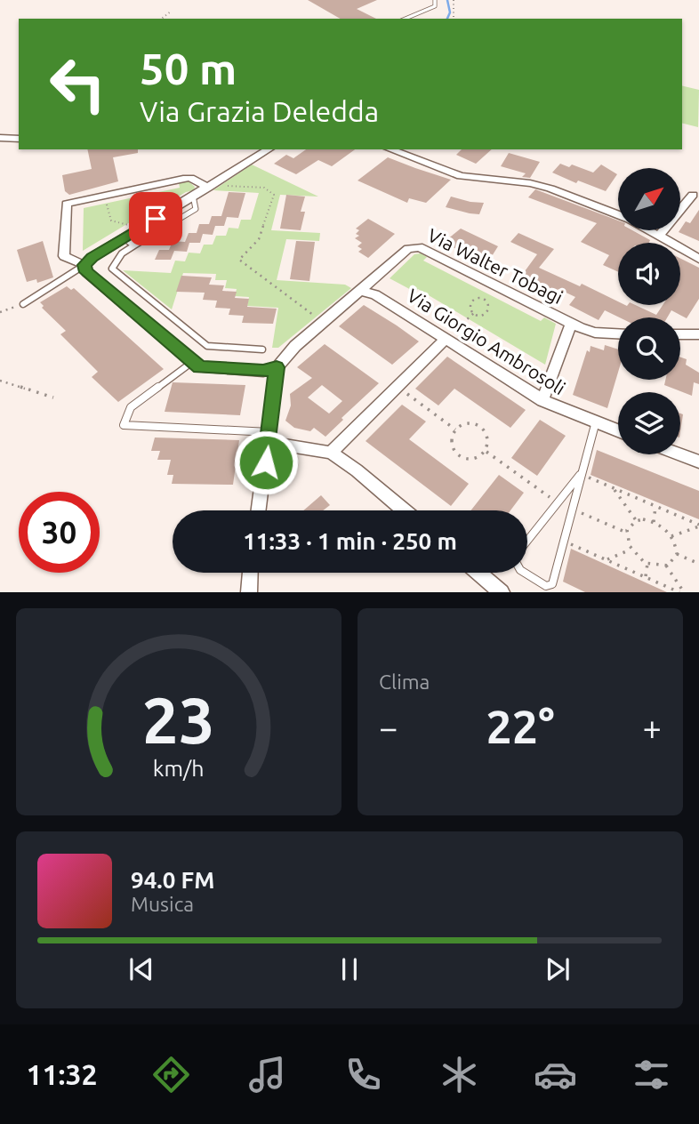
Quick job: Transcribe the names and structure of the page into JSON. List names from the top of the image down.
{
  "streets": {
    "street": ["Via Walter Tobagi", "Via Giorgio Ambrosoli"]
  },
  "crossings": [
    ["Via Walter Tobagi", "Via Giorgio Ambrosoli"]
  ],
  "north": "top right",
  "page": {
    "turn": ["50 m", "Via Grazia Deledda"],
    "limit": "30",
    "trip": "11:33 · 1 min · 250 m",
    "tile": "Clima",
    "heat": ["−", "22°", "+"],
    "song": ["94.0 FM", "Musica"],
    "tabs": "11:32",
    "gauge": ["23", "km/h"]
  }
}
